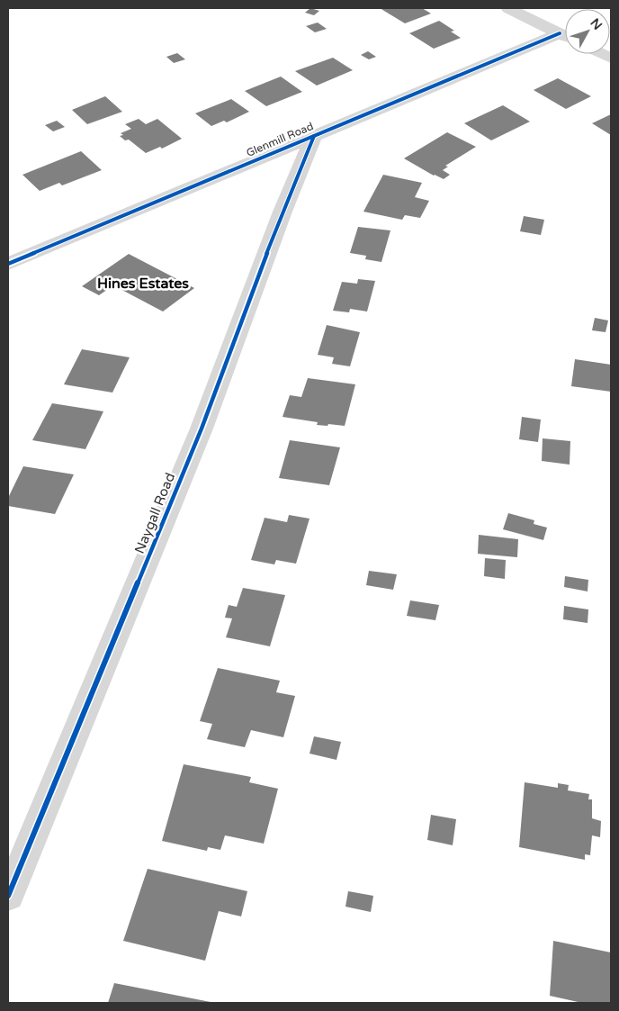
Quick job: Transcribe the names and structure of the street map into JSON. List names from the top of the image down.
{
  "streets": {
    "street": ["Glenmill Road", "Naygall Road"]
  },
  "crossings": [
    ["Glenmill Road", "Naygall Road"]
  ],
  "districts": ["Hines Estates"],
  "north": "top right"
}
